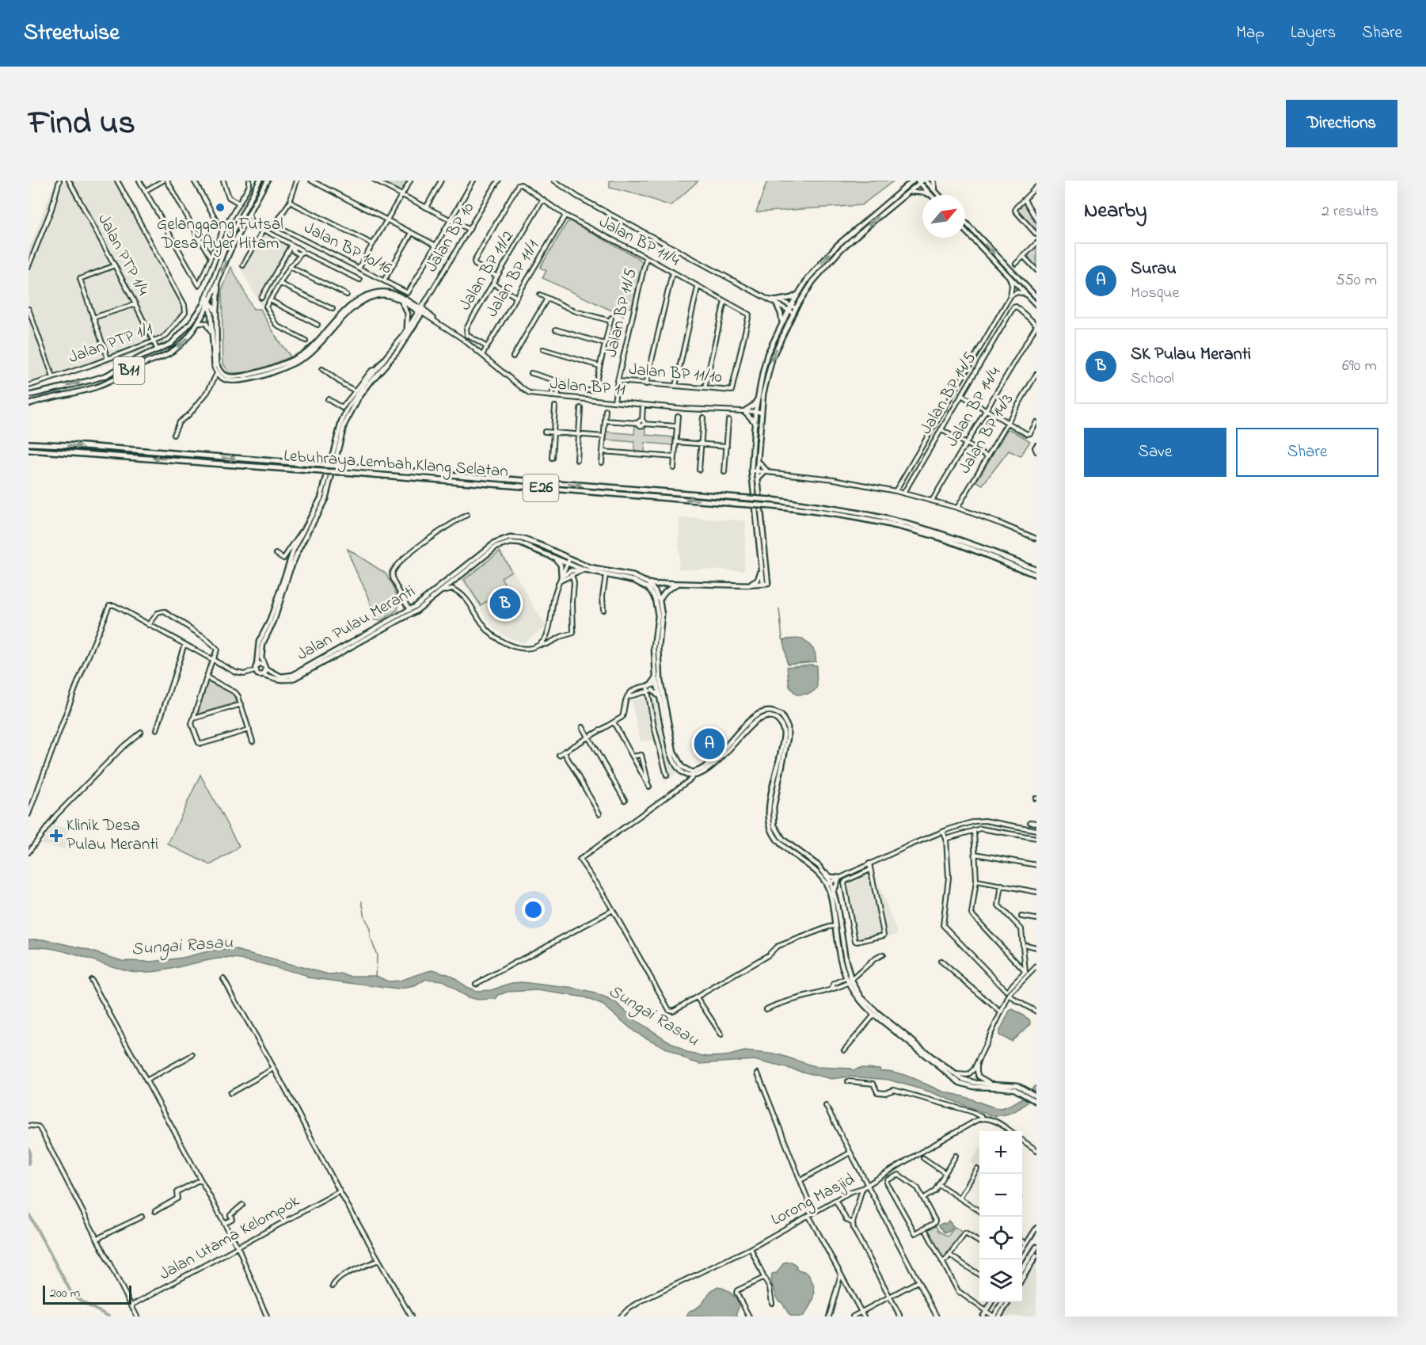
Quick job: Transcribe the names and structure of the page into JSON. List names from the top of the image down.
{
  "streets": {
    "highway": ["Lebuhraya Lembah Klang Selatan", "E26"],
    "main road": ["B11", "Jalan Pulau Meranti"],
    "street": [
      "Jalan BP 10",
      "Jalan BP 11/4",
      "Jalan BP 10/16",
      "Jalan PTP 1/4",
      "Jalan BP 11/2",
      "Jalan BP 11/1",
      "Jalan BP 11/5",
      "Jalan PTP 1/1",
      "Jalan BP 11/10",
      "Jalan BP 11",
      "Jalan BP 14/5",
      "Jalan BP 14/4",
      "Jalan BP 14/3",
      "Lorong Masjid",
      "Jalan Utama Kelompok"
    ]
  },
  "crossings": [
    ["Jalan BP 10", "Jalan BP 11"],
    ["Jalan BP 11/4", "Jalan BP 11/2"],
    ["Jalan BP 11/4", "Jalan BP 11/1"],
    ["Jalan BP 11/4", "Jalan BP 11/5"],
    ["Jalan BP 11/4", "Jalan BP 11/10"],
    ["Jalan PTP 1/4", "Jalan PTP 1/1"],
    ["Jalan PTP 1/4", "B11"],
    ["Jalan BP 11/2", "Jalan BP 11/1"],
    ["Jalan BP 11/1", "Jalan BP 11"],
    ["Jalan BP 11/5", "Jalan BP 11/10"],
    ["Jalan BP 11/5", "Jalan BP 11"],
    ["Jalan BP 14/5", "Jalan BP 14/4"]
  ],
  "water": ["Sungai Rasau"],
  "places": {
    "other": ["Gelanggang Futsal Desa Ayer Hitam"],
    "health": ["Klinik Desa Pulau Meranti"]
  },
  "scale_bar": "200 m",
  "north": "top right",
  "page": {
    "header": "Streetwise",
    "nav": ["Map", "Layers", "Share"],
    "title": "Find us",
    "buttons": [
      "Directions",
      ["Save", "Share"]
    ],
    "heading": ["Nearby", "2 results"],
    "list": [
      {
        "mark": "A",
        "name": "Surau",
        "note": "Mosque",
        "value": "550 m"
      },
      {
        "mark": "B",
        "name": "SK Pulau Meranti",
        "note": "School",
        "value": "690 m"
      }
    ],
    "pins": ["B", "A"],
    "map_buttons": ["+", "−"],
    "scale": "200 m"
  }
}
